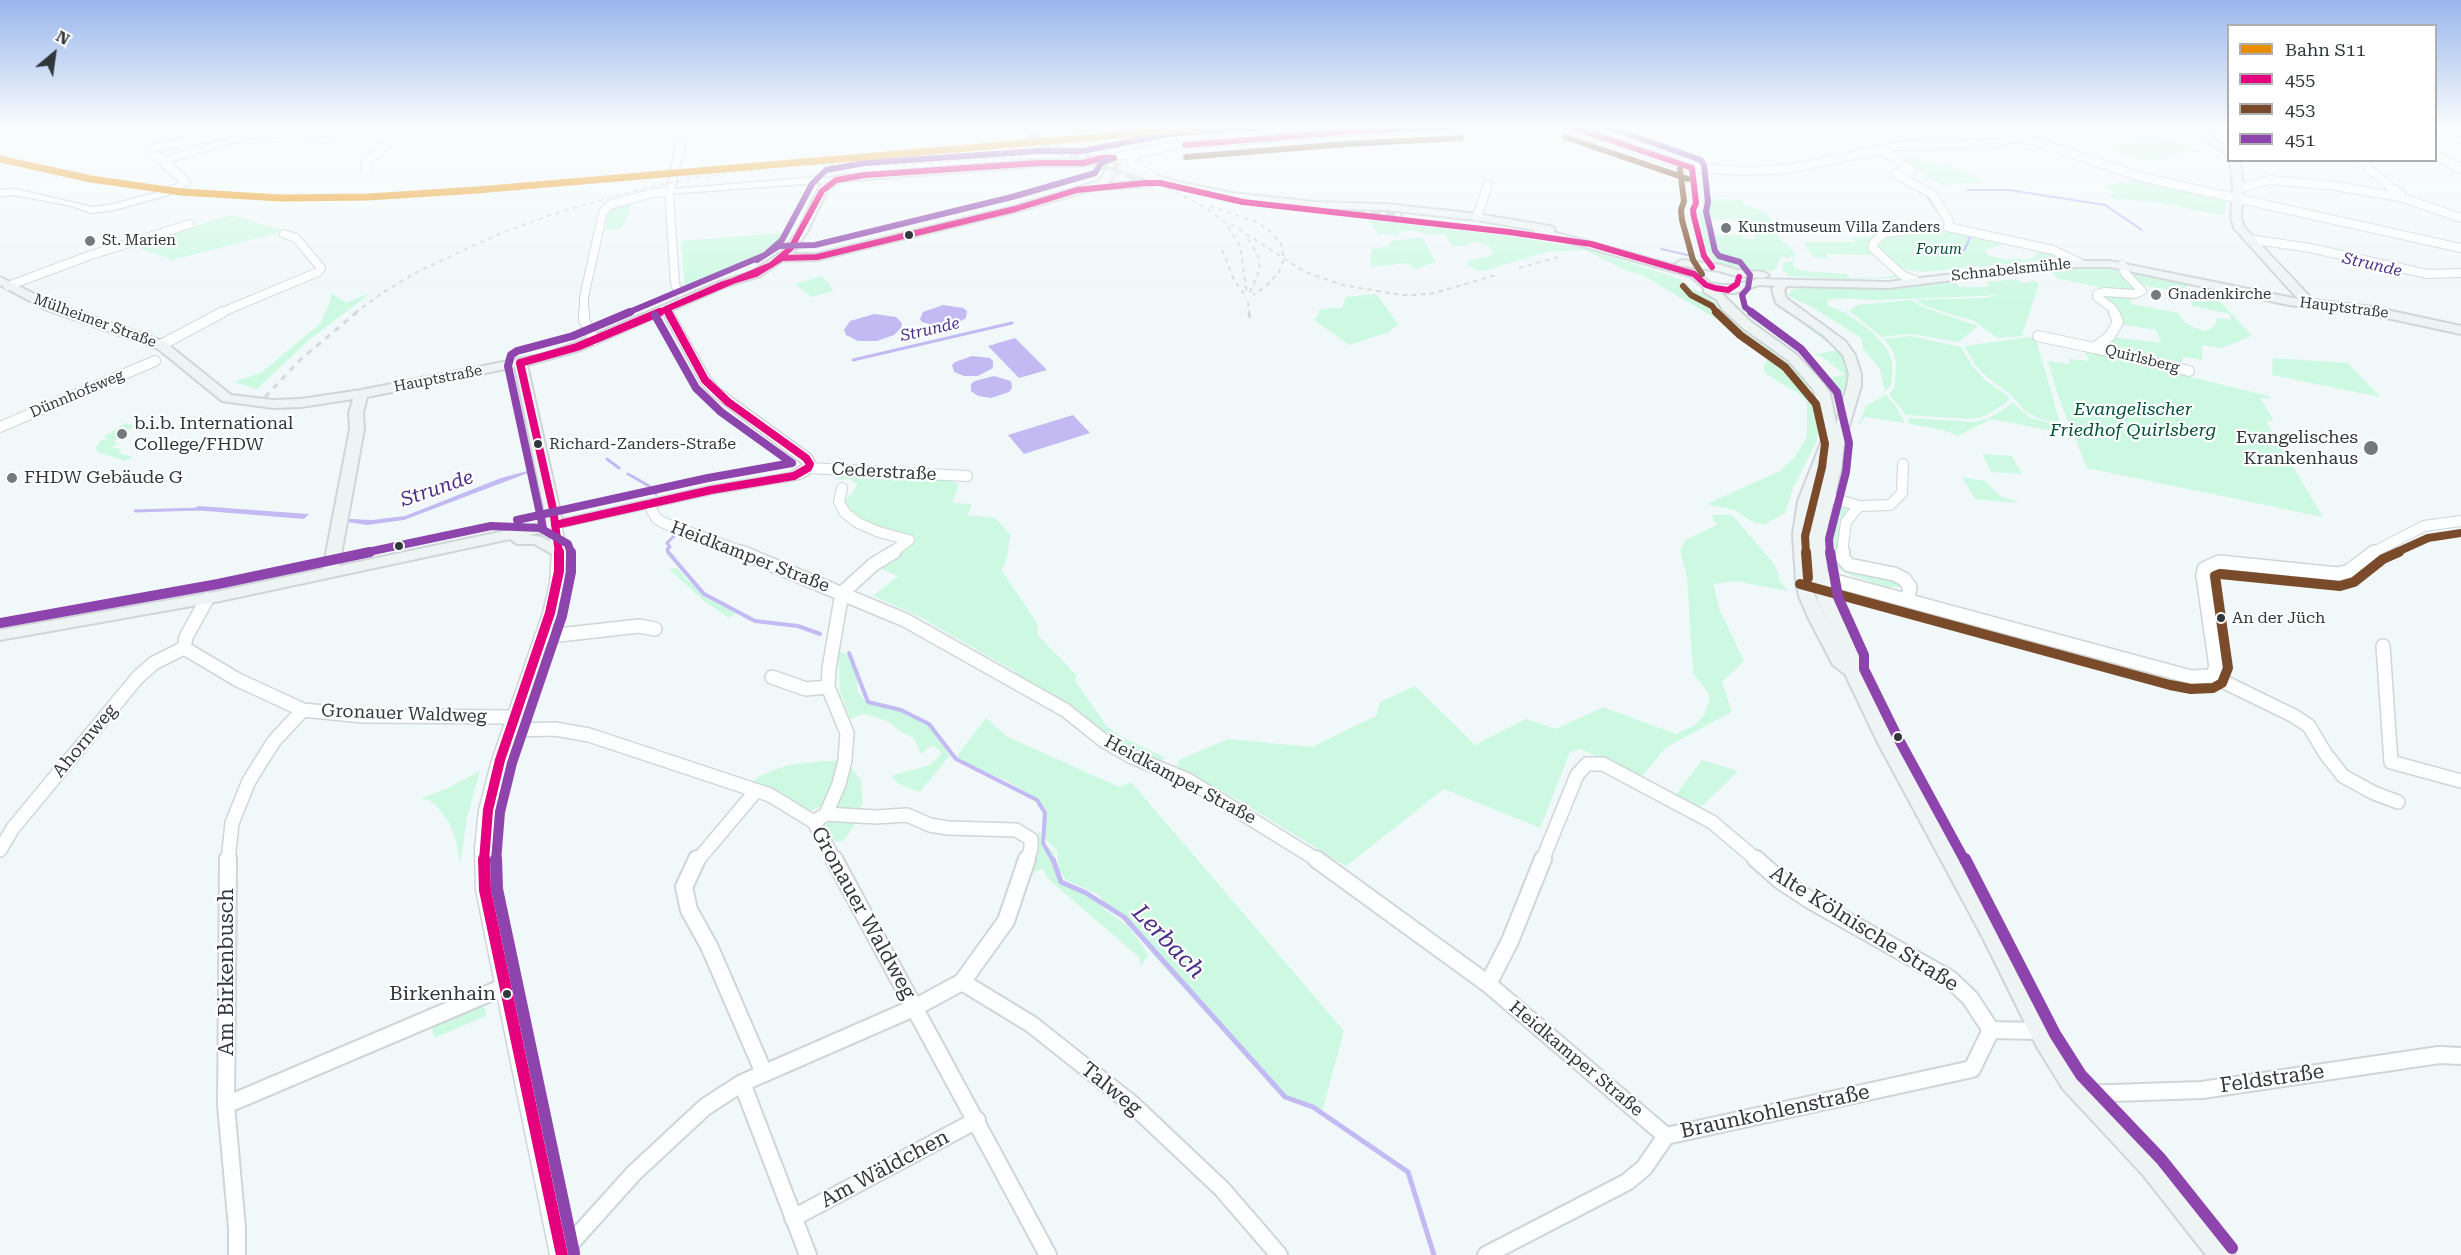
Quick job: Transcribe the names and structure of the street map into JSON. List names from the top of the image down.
{
  "streets": {
    "main road": ["Schnabelsmühle", "Hauptstraße", "Mülheimer Straße"],
    "street": [
      "Quirlsberg",
      "Dünnhofsweg",
      "Cederstraße",
      "Heidkamper Straße",
      "Gronauer Waldweg",
      "Ahornweg",
      "Alte Kölnische Straße",
      "Am Birkenbusch",
      "Feldstraße",
      "Talweg",
      "Braunkohlenstraße",
      "Am Wäldchen"
    ]
  },
  "crossings": [
    ["Schnabelsmühle", "Hauptstraße"],
    ["Schnabelsmühle", "Quirlsberg"],
    ["Hauptstraße", "Mülheimer Straße"],
    ["Hauptstraße", "Quirlsberg"],
    ["Cederstraße", "Heidkamper Straße"],
    ["Heidkamper Straße", "Alte Kölnische Straße"],
    ["Heidkamper Straße", "Braunkohlenstraße"],
    ["Gronauer Waldweg", "Ahornweg"],
    ["Gronauer Waldweg", "Am Birkenbusch"],
    ["Gronauer Waldweg", "Am Wäldchen"],
    ["Alte Kölnische Straße", "Braunkohlenstraße"]
  ],
  "water": ["Strunde", "Lerbach"],
  "parks": ["Forum", "Evangelischer Friedhof Quirlsberg"],
  "places": [
    "Kunstmuseum Villa Zanders",
    "St. Marien",
    "Gnadenkirche",
    "b.i.b. International College/FHDW",
    "Richard-Zanders-Straße",
    "Evangelisches Krankenhaus",
    "FHDW Gebäude G",
    "An der Jüch",
    "Birkenhain"
  ],
  "lines": [
    "rail line S11",
    "transit line 455",
    "transit line 453",
    "transit line 451"
  ],
  "legend": [
    "Bahn S11",
    "455",
    "453",
    "451"
  ],
  "north": "top right"
}
